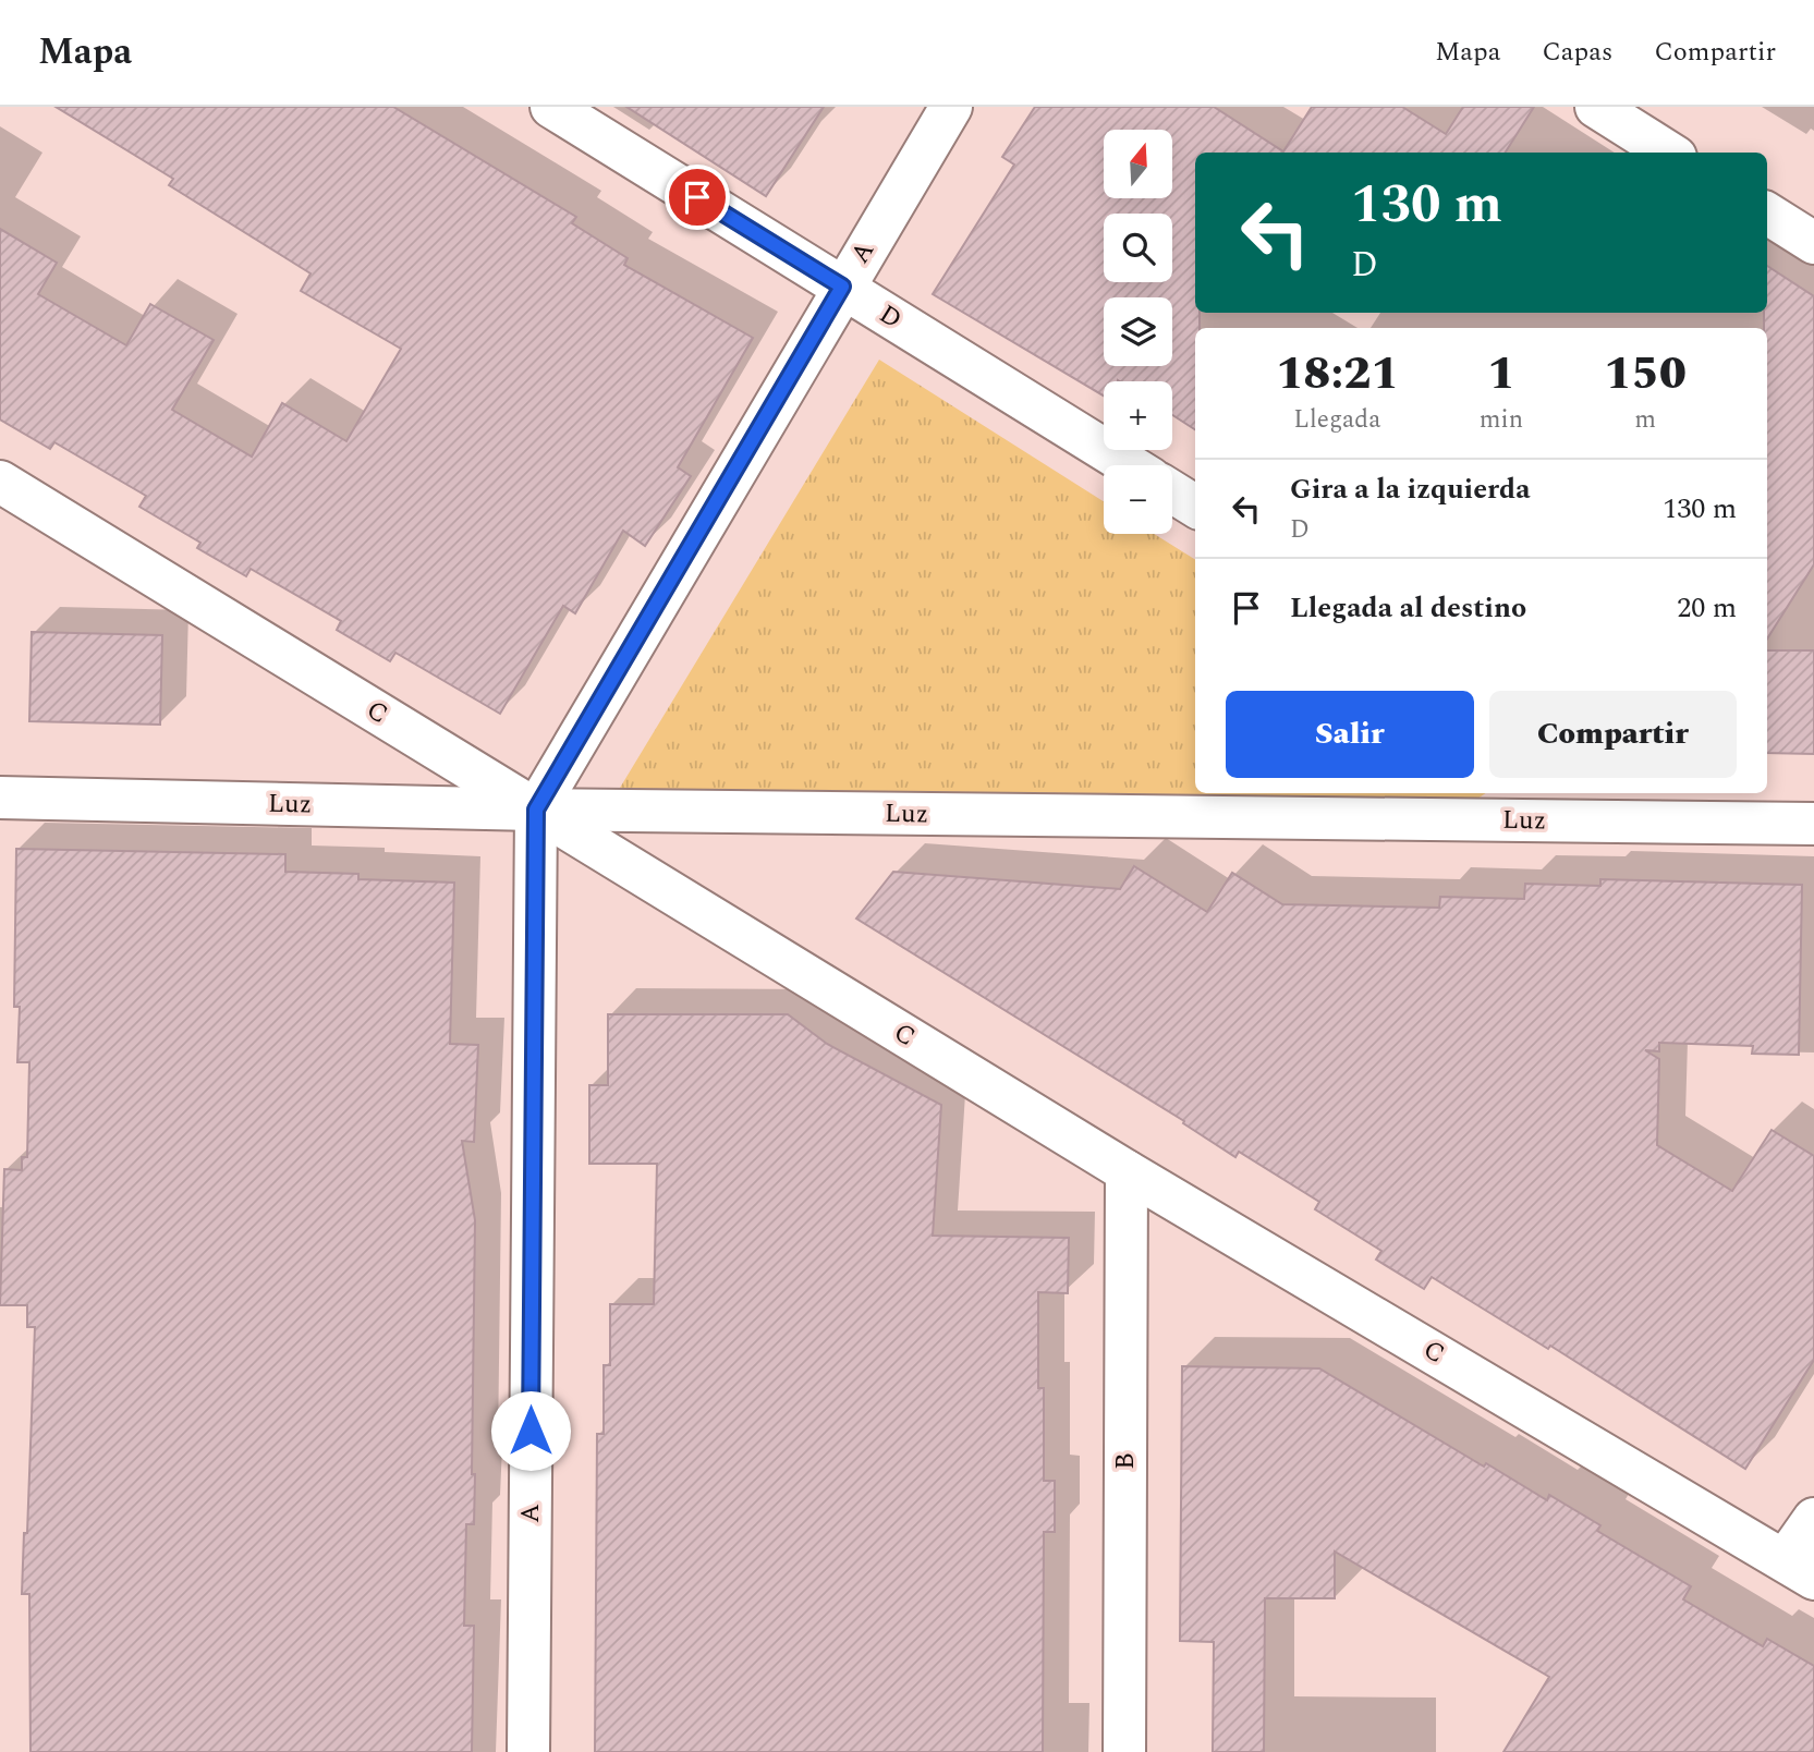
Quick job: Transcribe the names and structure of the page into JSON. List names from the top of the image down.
{
  "streets": {
    "street": [
      "A",
      "D",
      "C",
      "Luz",
      "B"
    ]
  },
  "crossings": [
    ["A", "D"],
    ["A", "C"],
    ["A", "Luz"],
    ["C", "Luz"],
    ["C", "B"]
  ],
  "north": "top",
  "page": {
    "header": "Mapa",
    "nav": ["Mapa", "Capas", "Compartir"],
    "map_buttons": ["+", "−"],
    "turn": ["130 m", "D"],
    "eta": [
      "18:21",
      "Llegada",
      "1",
      "min",
      "150",
      "m"
    ],
    "list": [
      {
        "name": "Gira a la izquierda",
        "note": "D",
        "value": "130 m"
      },
      {
        "name": "Llegada al destino",
        "value": "20 m"
      }
    ],
    "buttons": ["Salir", "Compartir"]
  }
}
